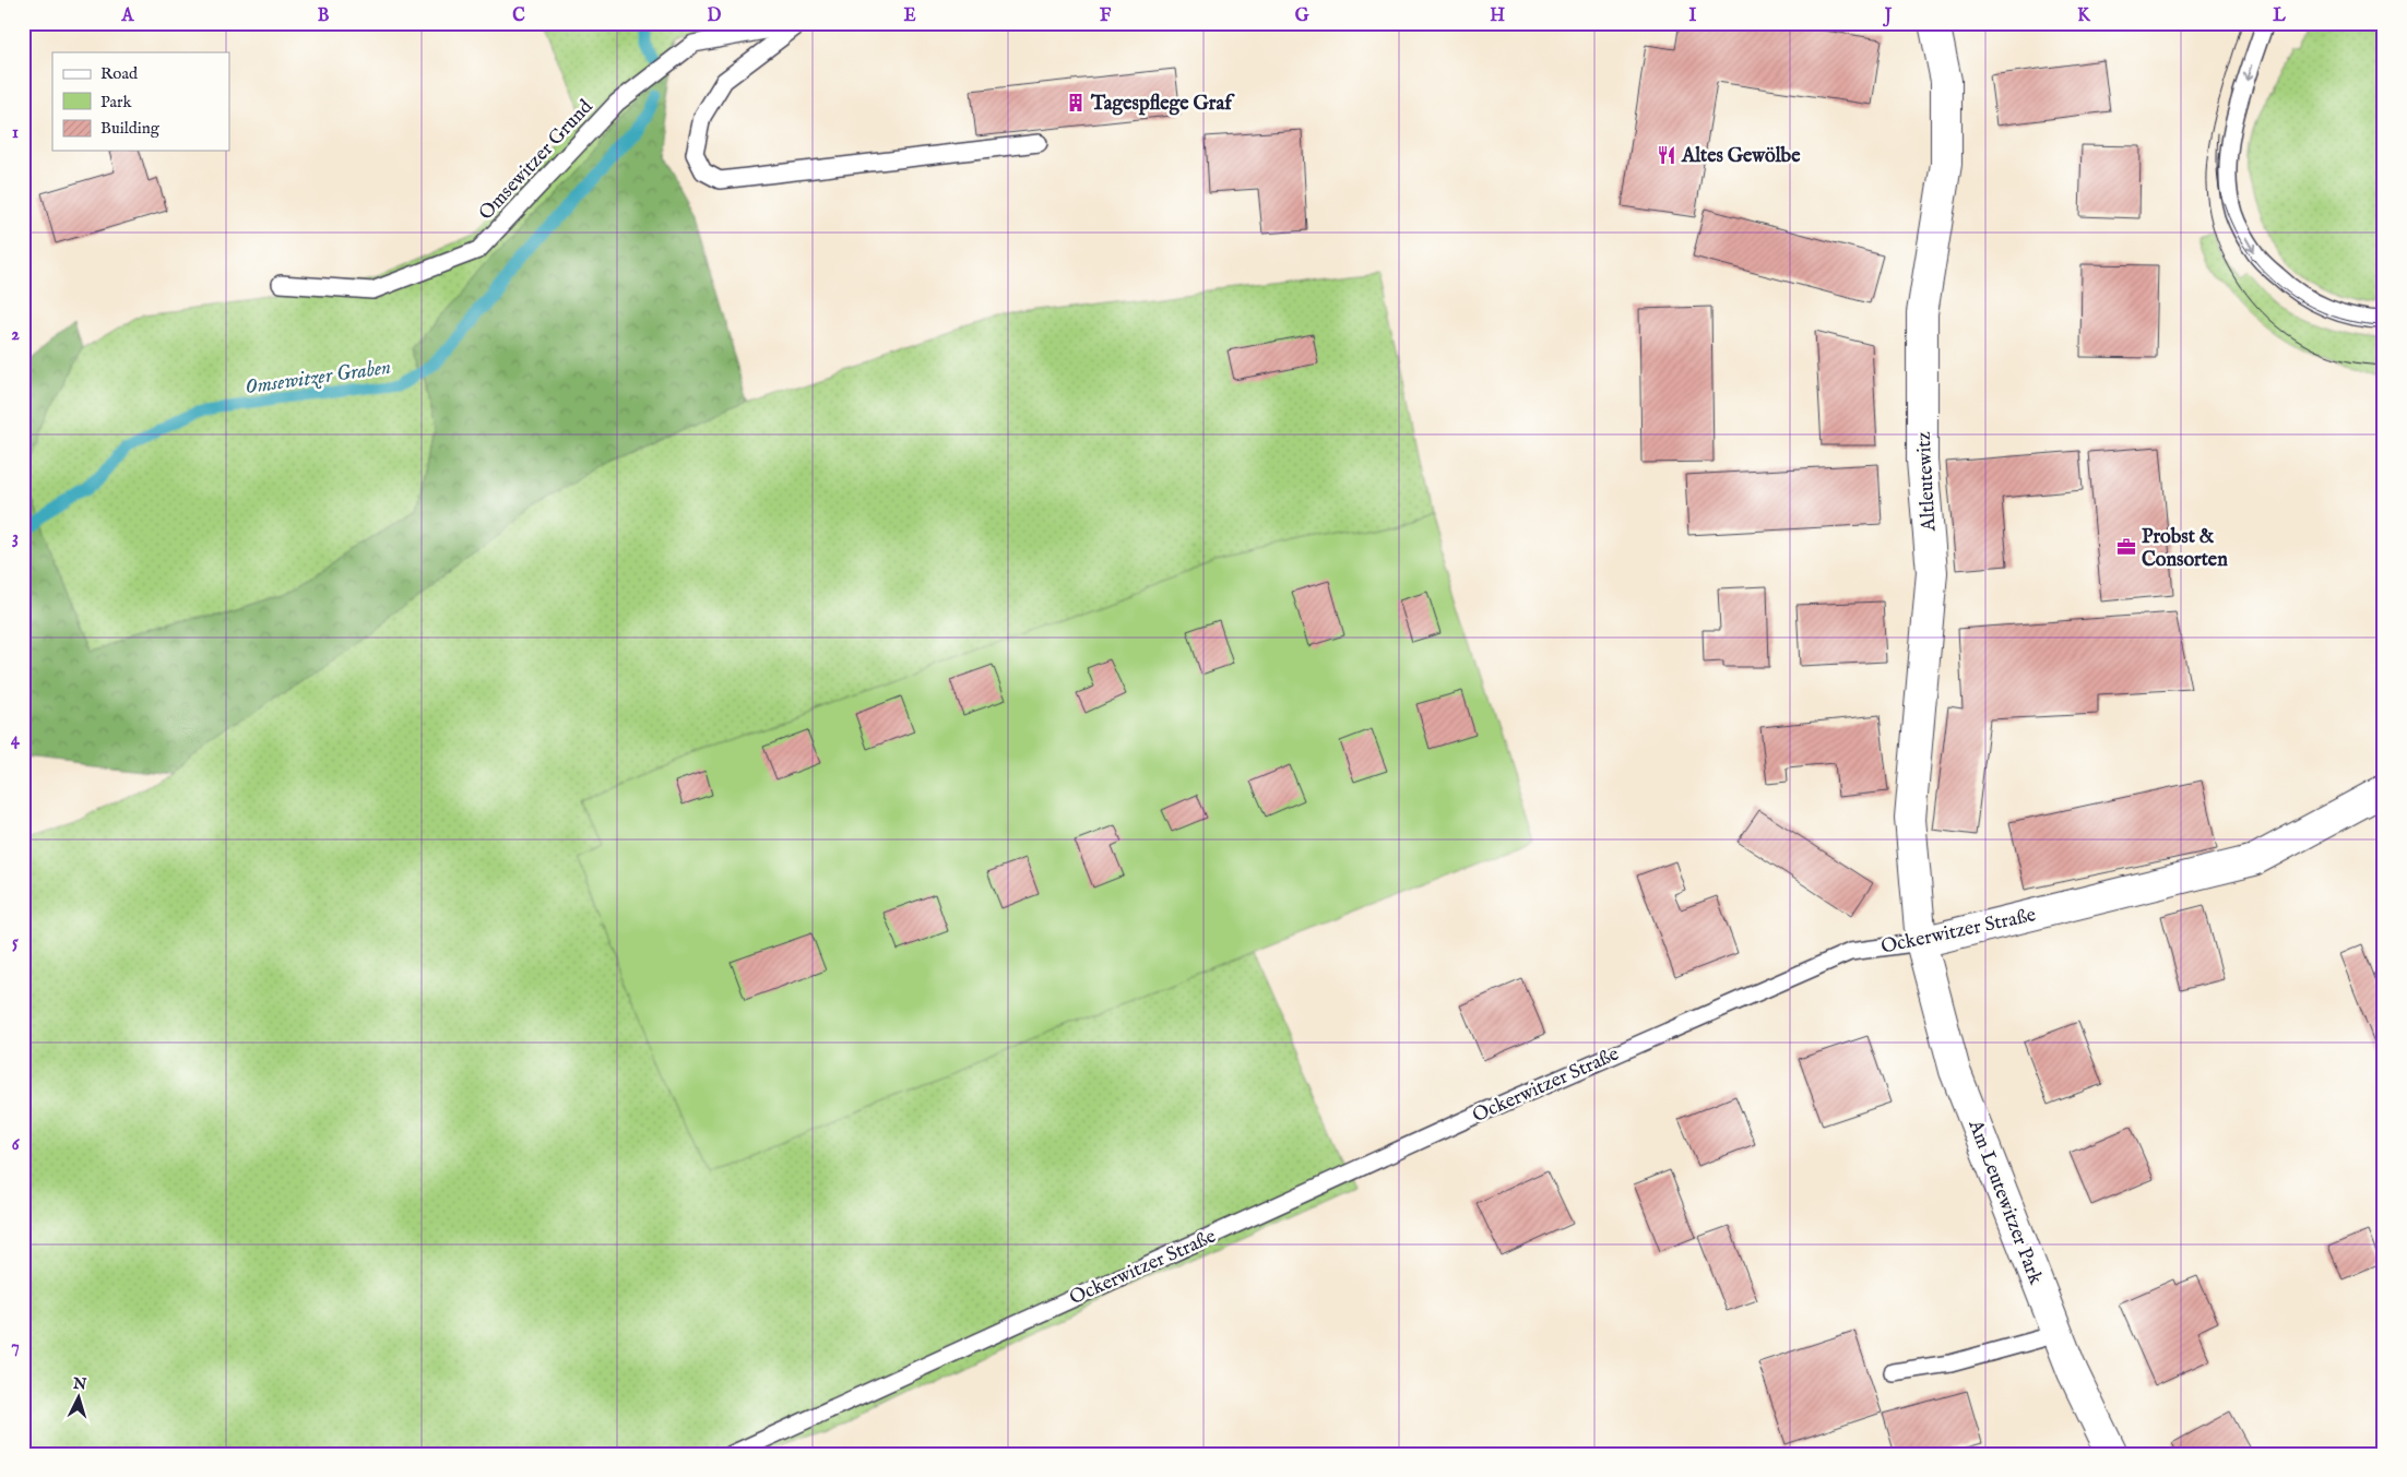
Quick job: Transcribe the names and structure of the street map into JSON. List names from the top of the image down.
{
  "streets": {
    "street": ["Altleutewitz", "Ockerwitzer Straße", "Am Leutewitzer Park"],
    "lane": ["Omsewitzer Grund"]
  },
  "crossings": [
    ["Altleutewitz", "Ockerwitzer Straße"],
    ["Altleutewitz", "Am Leutewitzer Park"],
    ["Ockerwitzer Straße", "Am Leutewitzer Park"]
  ],
  "water": ["Omsewitzer Graben"],
  "places": {
    "building": ["Tagespflege Graf"],
    "restaurant": ["Altes Gewölbe"],
    "office": ["Probst & Consorten"]
  },
  "legend": ["Road", "Park", "Building"],
  "north": "top",
  "grid": {
    "columns": [
      "A",
      "B",
      "C",
      "D",
      "E",
      "F",
      "G",
      "H",
      "I",
      "J",
      "K",
      "L"
    ],
    "rows": [
      "1",
      "2",
      "3",
      "4",
      "5",
      "6",
      "7"
    ]
  }
}
